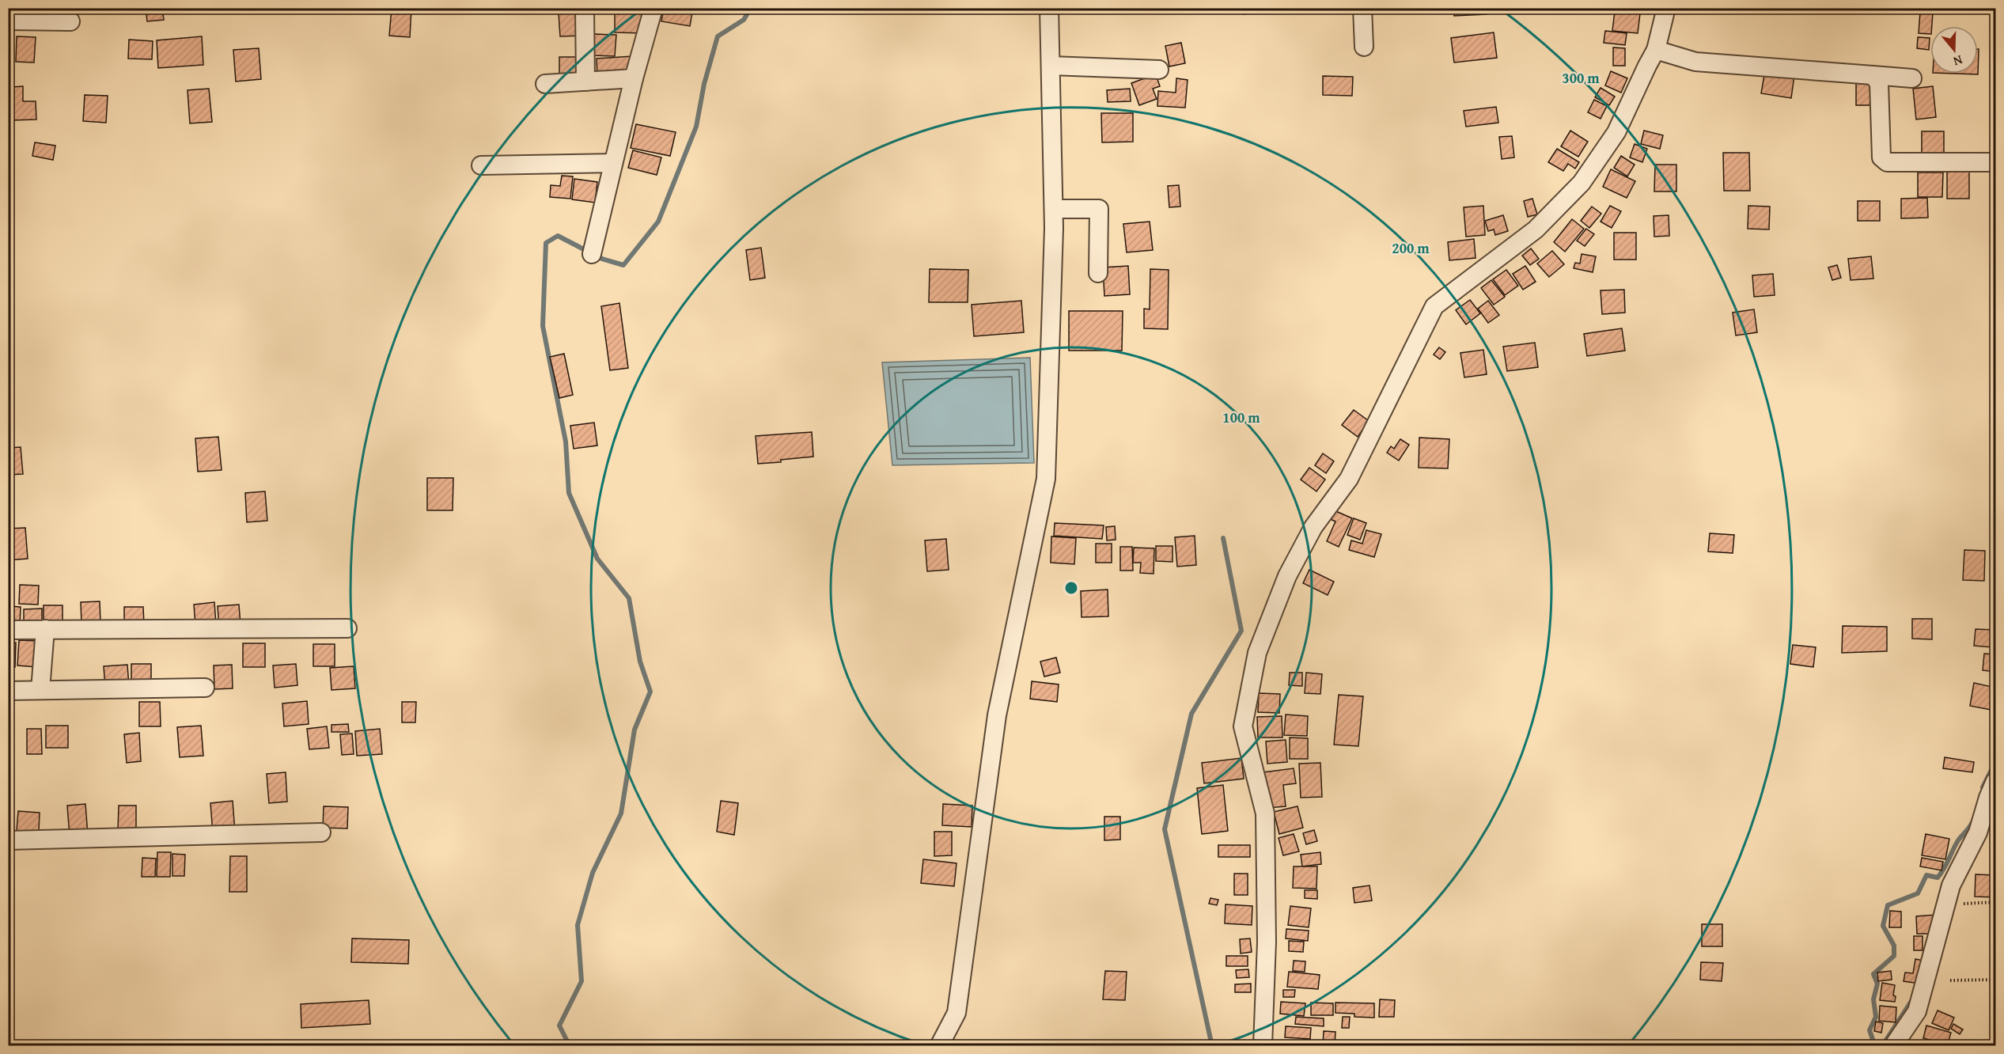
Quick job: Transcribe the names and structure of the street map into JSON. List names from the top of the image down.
{
  "north": "bottom",
  "rings": ["300 m", "200 m", "100 m"]
}
